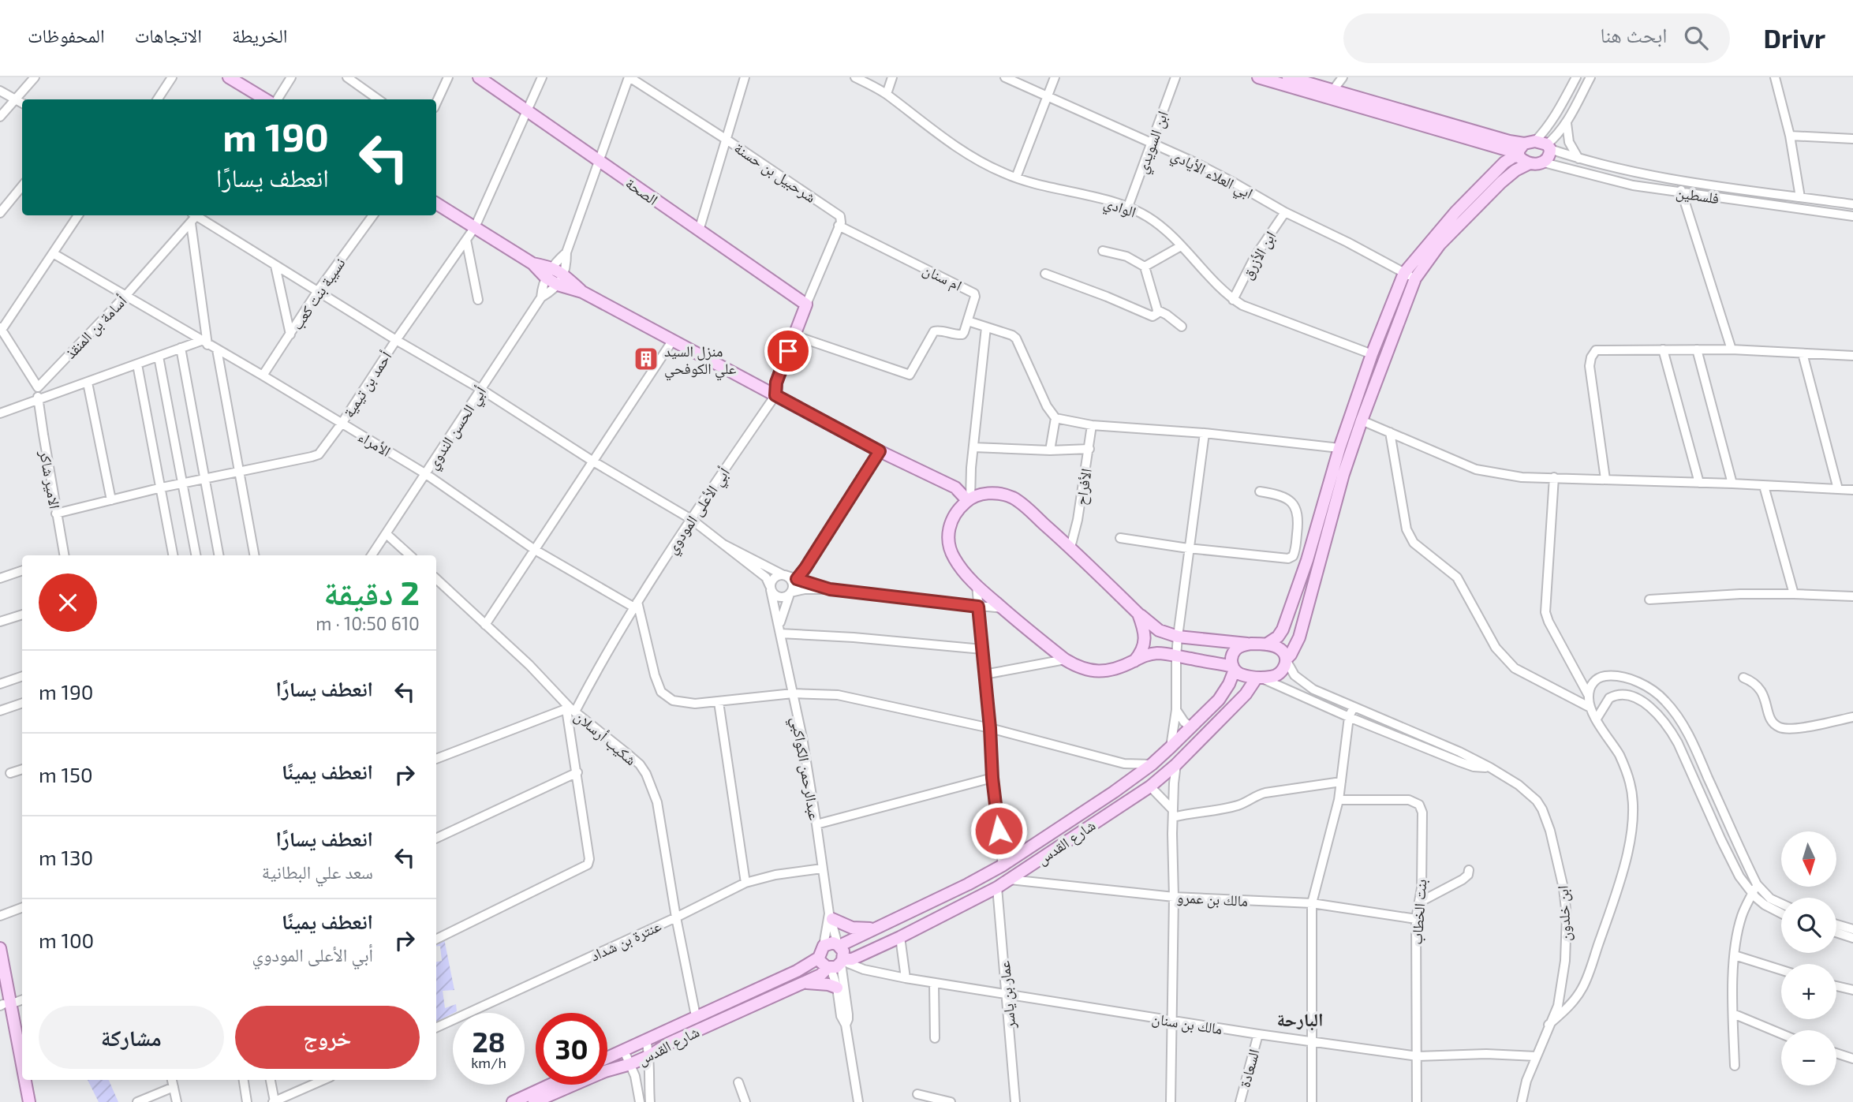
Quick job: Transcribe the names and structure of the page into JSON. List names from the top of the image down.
{
  "streets": {
    "main road": ["الصحة", "أبي الأعلى المودوي", "شارع القدس"],
    "street": [
      "ابن السويدي",
      "شرحبيل بن حسنة",
      "ابي العلاء الأيادي",
      "فلسطين",
      "الوادي",
      "ابن الأزرق",
      "ام سنان",
      "نسيبة بنت كعب",
      "أسامة بن المنقذ",
      "أحمد بن تيمية",
      "أبي الحسن الندوي",
      "الأمراء",
      "الامير شاكر",
      "الأفراح",
      "شكيب أرسلان",
      "عبدالرحمن الكواكبي",
      "مالك بن عمرو",
      "بنت الخطاب",
      "ابن خلدون",
      "عنترة بن شداد",
      "عمار بن ياسر",
      "مالك بن سنان",
      "السعادة"
    ]
  },
  "crossings": [
    ["ابن السويدي", "ابي العلاء الأيادي"],
    ["ابن السويدي", "الوادي"],
    ["شرحبيل بن حسنة", "ام سنان"],
    ["شرحبيل بن حسنة", "أبي الحسن الندوي"],
    ["ابي العلاء الأيادي", "ابن الأزرق"],
    ["الصحة", "أحمد بن تيمية"],
    ["الصحة", "أبي الحسن الندوي"],
    ["الصحة", "أبي الأعلى المودوي"],
    ["الوادي", "ابن الأزرق"],
    ["نسيبة بنت كعب", "الأمراء"],
    ["أسامة بن المنقذ", "الأمراء"],
    ["أسامة بن المنقذ", "الامير شاكر"],
    ["أحمد بن تيمية", "الأمراء"],
    ["أحمد بن تيمية", "الامير شاكر"],
    ["أبي الحسن الندوي", "الأمراء"],
    ["الأمراء", "أبي الأعلى المودوي"],
    ["أبي الأعلى المودوي", "شكيب أرسلان"],
    ["شكيب أرسلان", "عنترة بن شداد"],
    ["عبدالرحمن الكواكبي", "شارع القدس"],
    ["عبدالرحمن الكواكبي", "عنترة بن شداد"],
    ["عبدالرحمن الكواكبي", "مالك بن سنان"],
    ["شارع القدس", "مالك بن عمرو"],
    ["شارع القدس", "ابن خلدون"],
    ["شارع القدس", "عمار بن ياسر"],
    ["شارع القدس", "مالك بن سنان"],
    ["مالك بن عمرو", "بنت الخطاب"],
    ["بنت الخطاب", "مالك بن سنان"],
    ["ابن خلدون", "مالك بن سنان"],
    ["عمار بن ياسر", "مالك بن سنان"],
    ["مالك بن سنان", "السعادة"]
  ],
  "districts": ["البارحة"],
  "places": {
    "building": ["منزل السيد علي الكوفحي"]
  },
  "north": "bottom",
  "page": {
    "header": "Drivr",
    "search": "ابحث هنا",
    "nav": ["الخريطة", "الاتجاهات", "المحفوظات"],
    "turn": ["190 m", "انعطف يسارًا"],
    "heading": ["2 دقيقة", "610 m · 10:50"],
    "list": [
      {
        "name": "انعطف يسارًا",
        "value": "190 m"
      },
      {
        "name": "انعطف يمينًا",
        "value": "150 m"
      },
      {
        "name": "انعطف يسارًا",
        "note": "سعد علي البطانية",
        "value": "130 m"
      },
      {
        "name": "انعطف يمينًا",
        "note": "أبي الأعلى المودوي",
        "value": "100 m"
      }
    ],
    "map_buttons": ["+", "−"],
    "buttons": ["خروج", "مشاركة"],
    "speed": "28 km/h",
    "limit": "30"
  }
}
